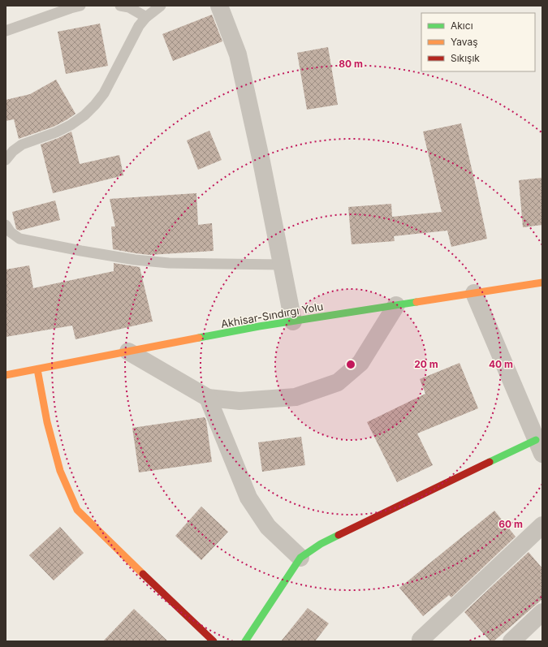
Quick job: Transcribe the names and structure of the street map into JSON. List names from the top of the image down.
{
  "streets": {
    "street": ["Akhisar-Sındırgı Yolu"]
  },
  "legend": ["Akıcı", "Yavaş", "Sıkışık"],
  "rings": [
    "80 m",
    "20 m",
    "40 m",
    "60 m"
  ]
}
